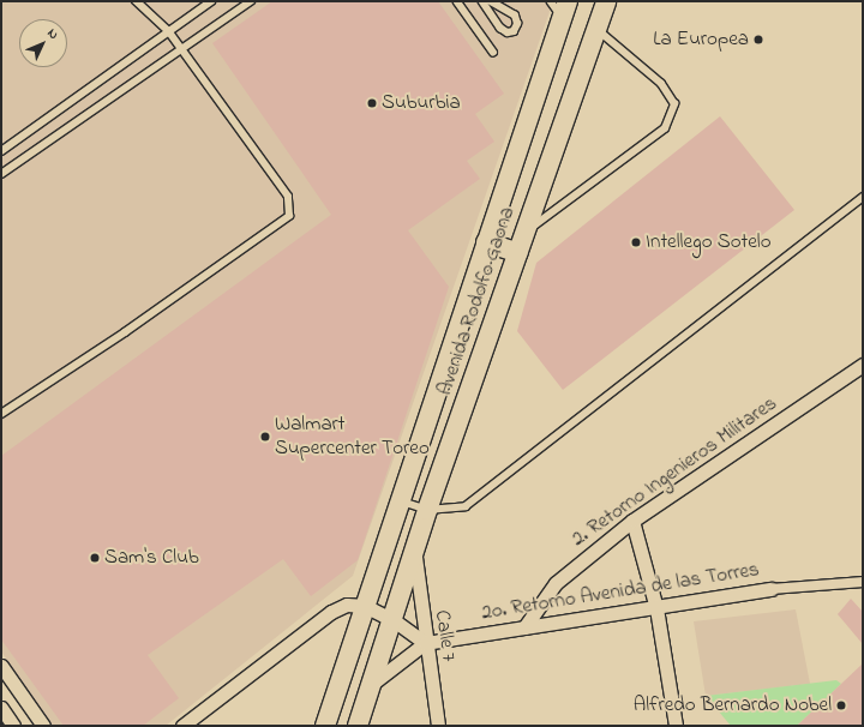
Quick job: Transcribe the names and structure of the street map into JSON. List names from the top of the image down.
{
  "streets": {
    "main road": ["Avenida Rodolfo Gaona"],
    "street": ["2. Retorno Ingenieros Militares", "2o. Retorno Avenida de las Torres", "Calle 7"]
  },
  "crossings": [
    ["Avenida Rodolfo Gaona", "Calle 7"],
    ["2. Retorno Ingenieros Militares", "2o. Retorno Avenida de las Torres"],
    ["2o. Retorno Avenida de las Torres", "Calle 7"]
  ],
  "places": [
    "La Europea",
    "Suburbia",
    "Intellego Sotelo",
    "Walmart Supercenter Toreo",
    "Sam's Club",
    "Alfredo Bernardo Nobel"
  ],
  "north": "top right"
}
